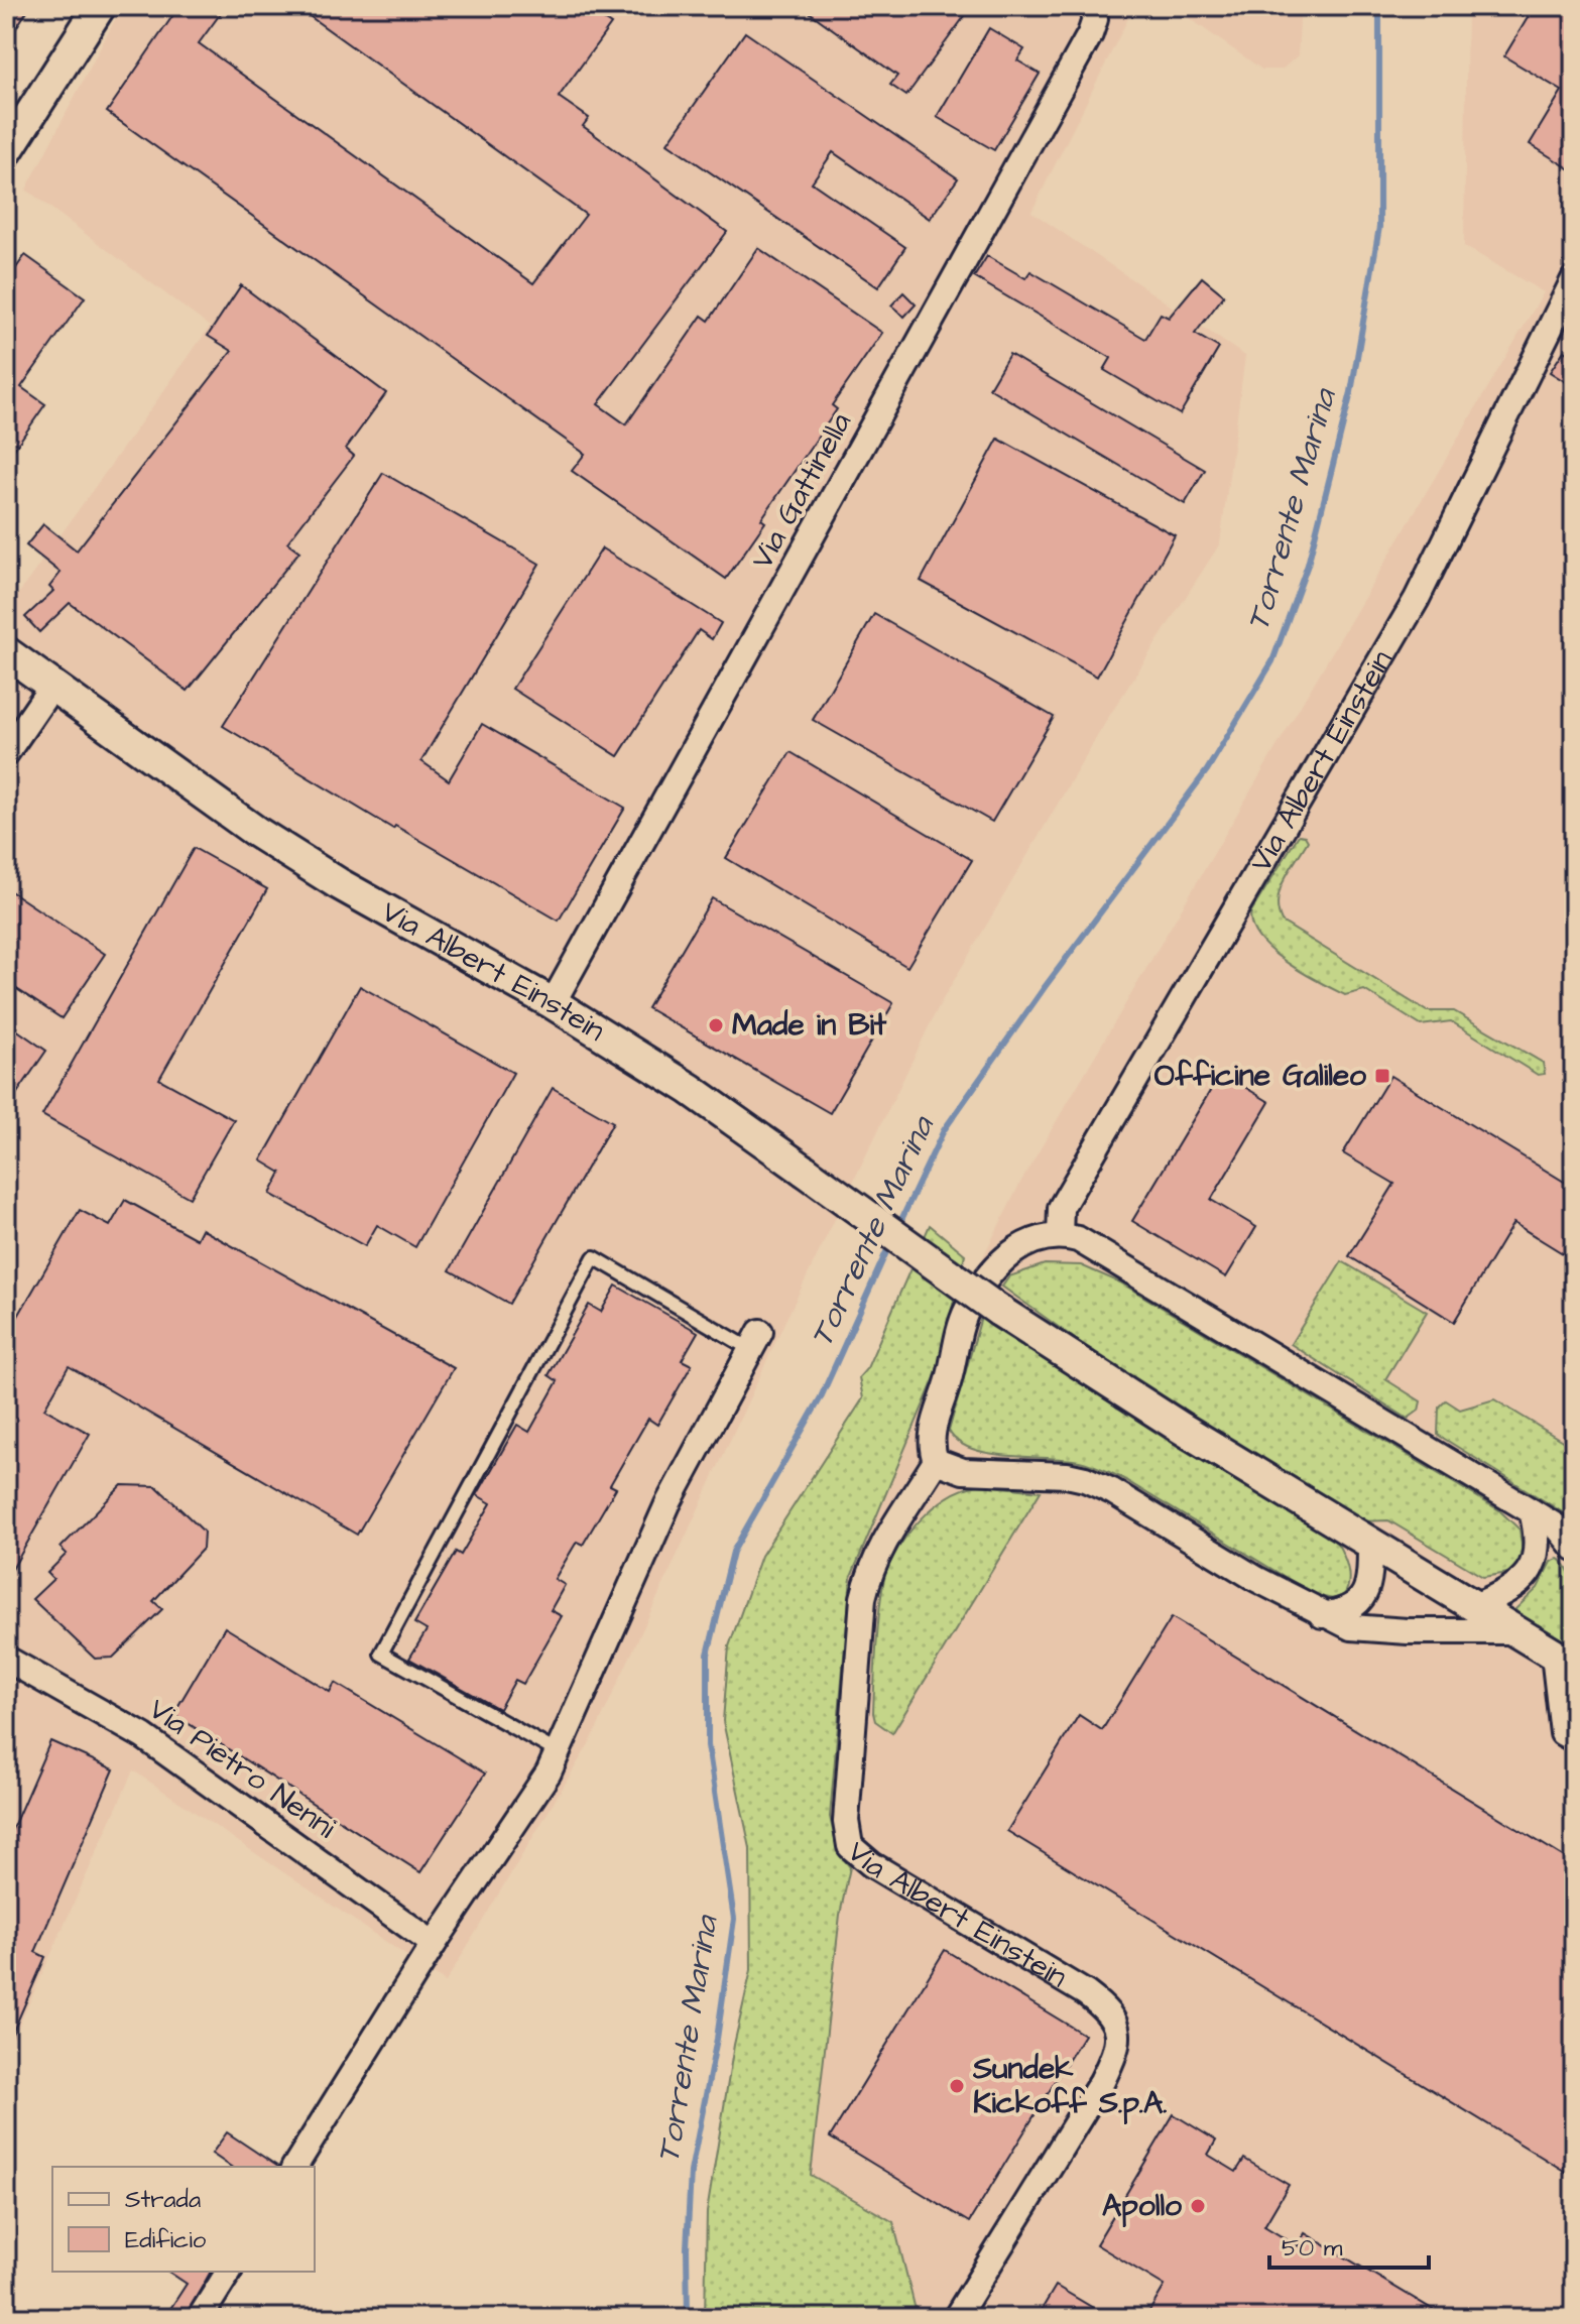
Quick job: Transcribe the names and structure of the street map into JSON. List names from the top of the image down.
{
  "streets": {
    "street": ["Via Gattinella", "Via Albert Einstein", "Via Pietro Nenni"]
  },
  "crossings": [
    ["Via Gattinella", "Via Albert Einstein"]
  ],
  "water": ["Torrente Marina"],
  "places": {
    "other": ["Made in Bit", "Sundek Kickoff S.p.A.", "Apollo"],
    "transit": ["Officine Galileo"]
  },
  "legend": ["Strada", "Edificio"],
  "scale_bar": "50 m"
}
